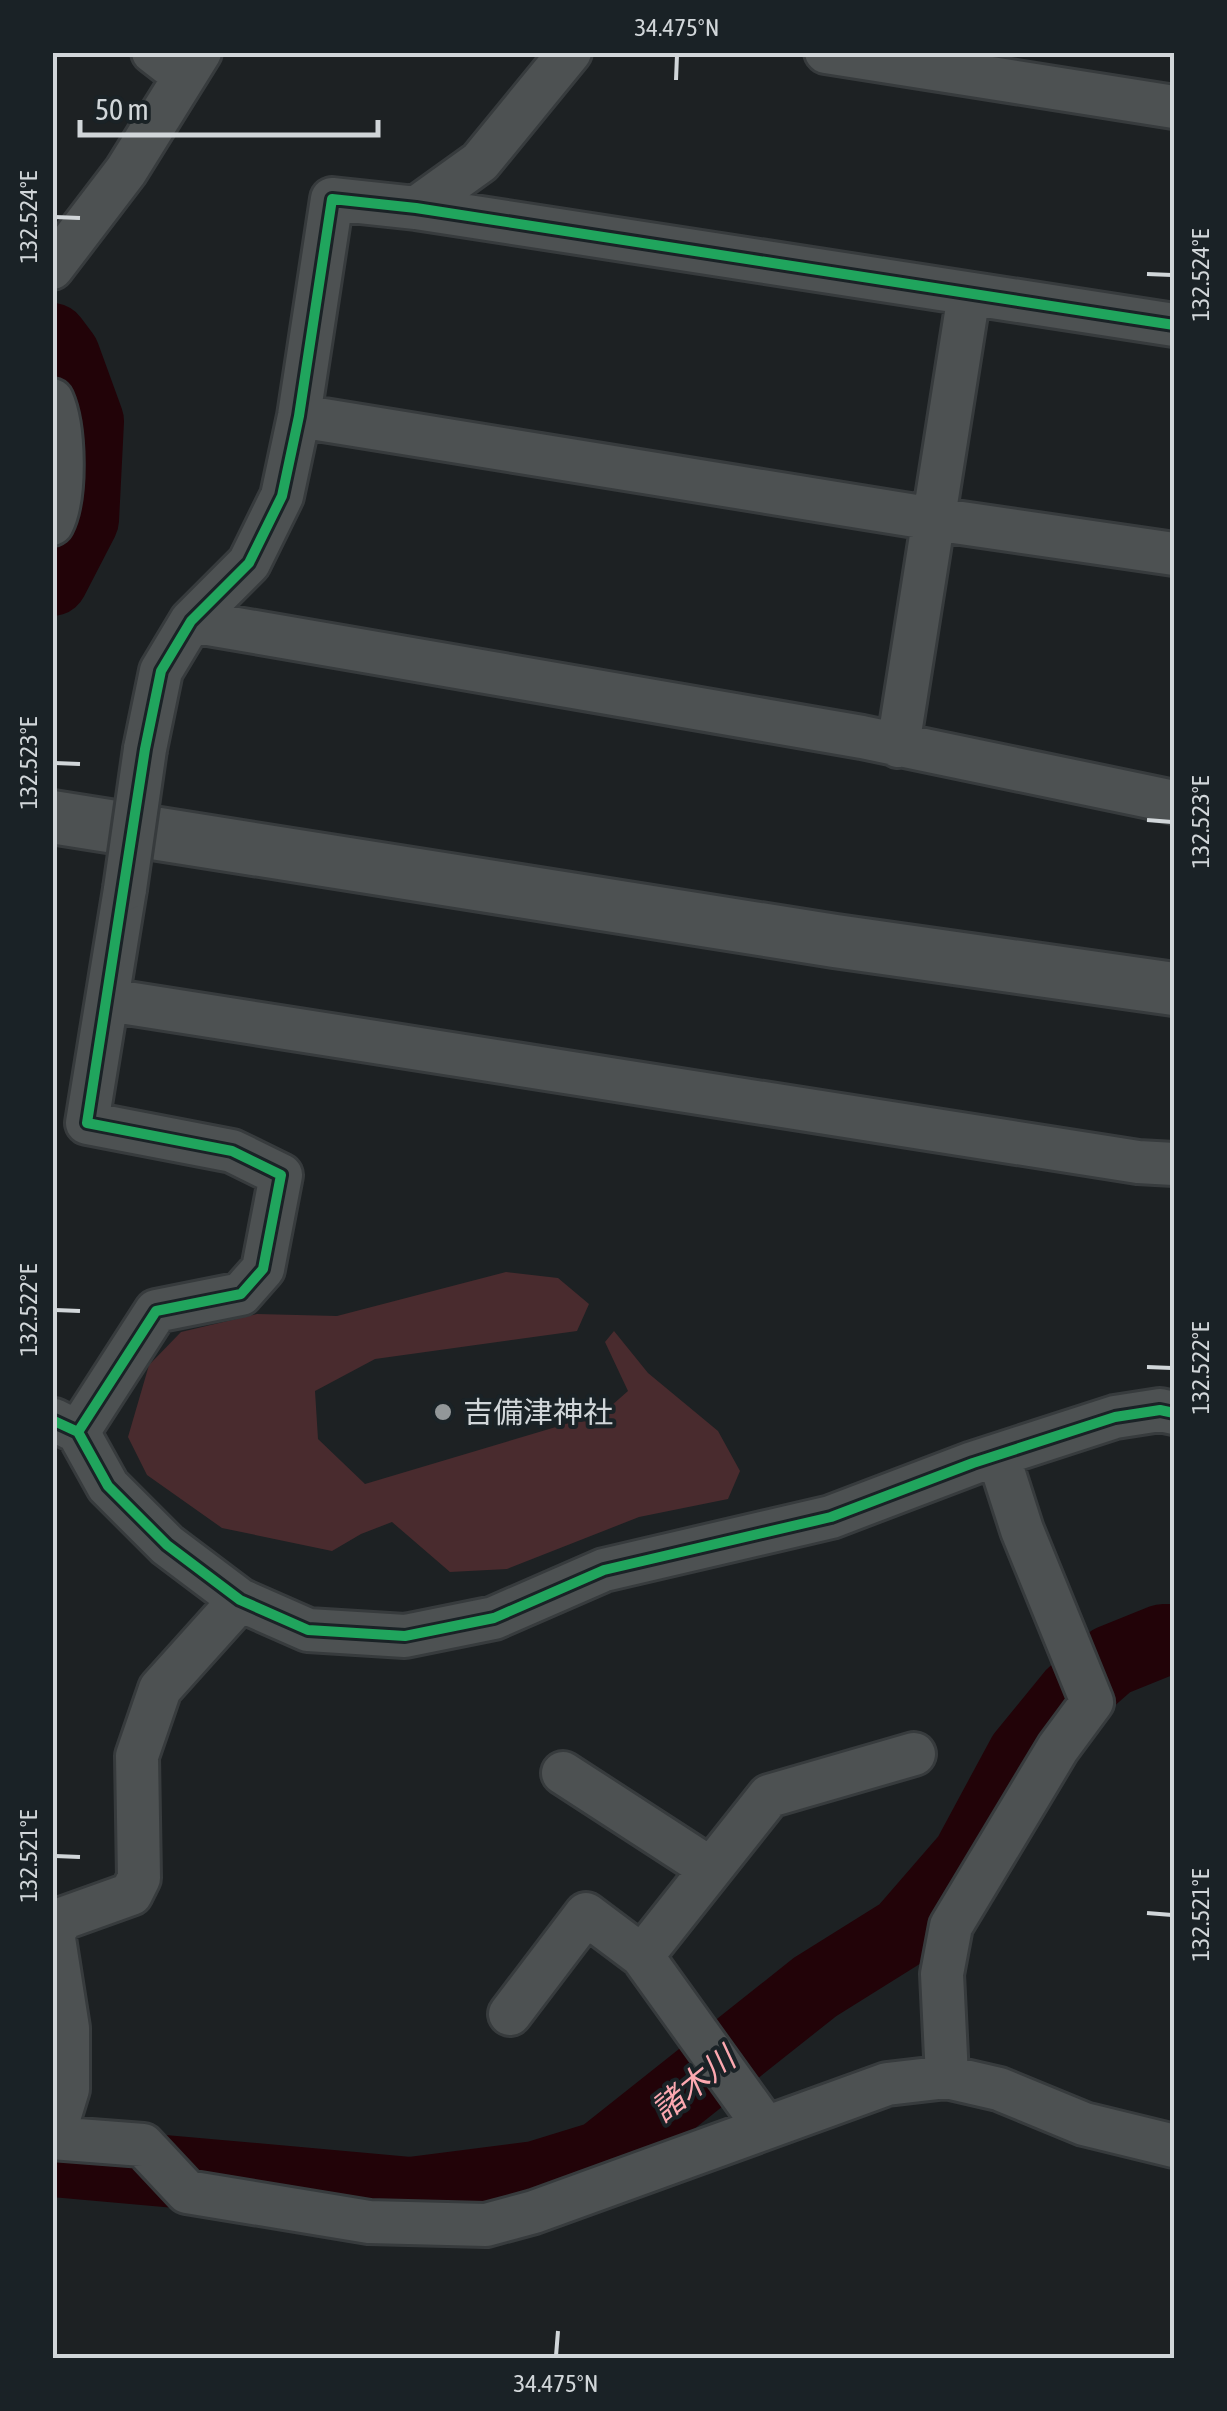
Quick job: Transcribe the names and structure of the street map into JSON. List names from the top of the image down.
{
  "water": ["諸木川"],
  "places": ["吉備津神社"],
  "scale_bar": "50 m",
  "coordinates": [
    "34.475°N",
    "132.524°E",
    "132.523°E",
    "132.522°E",
    "132.521°E"
  ]
}
